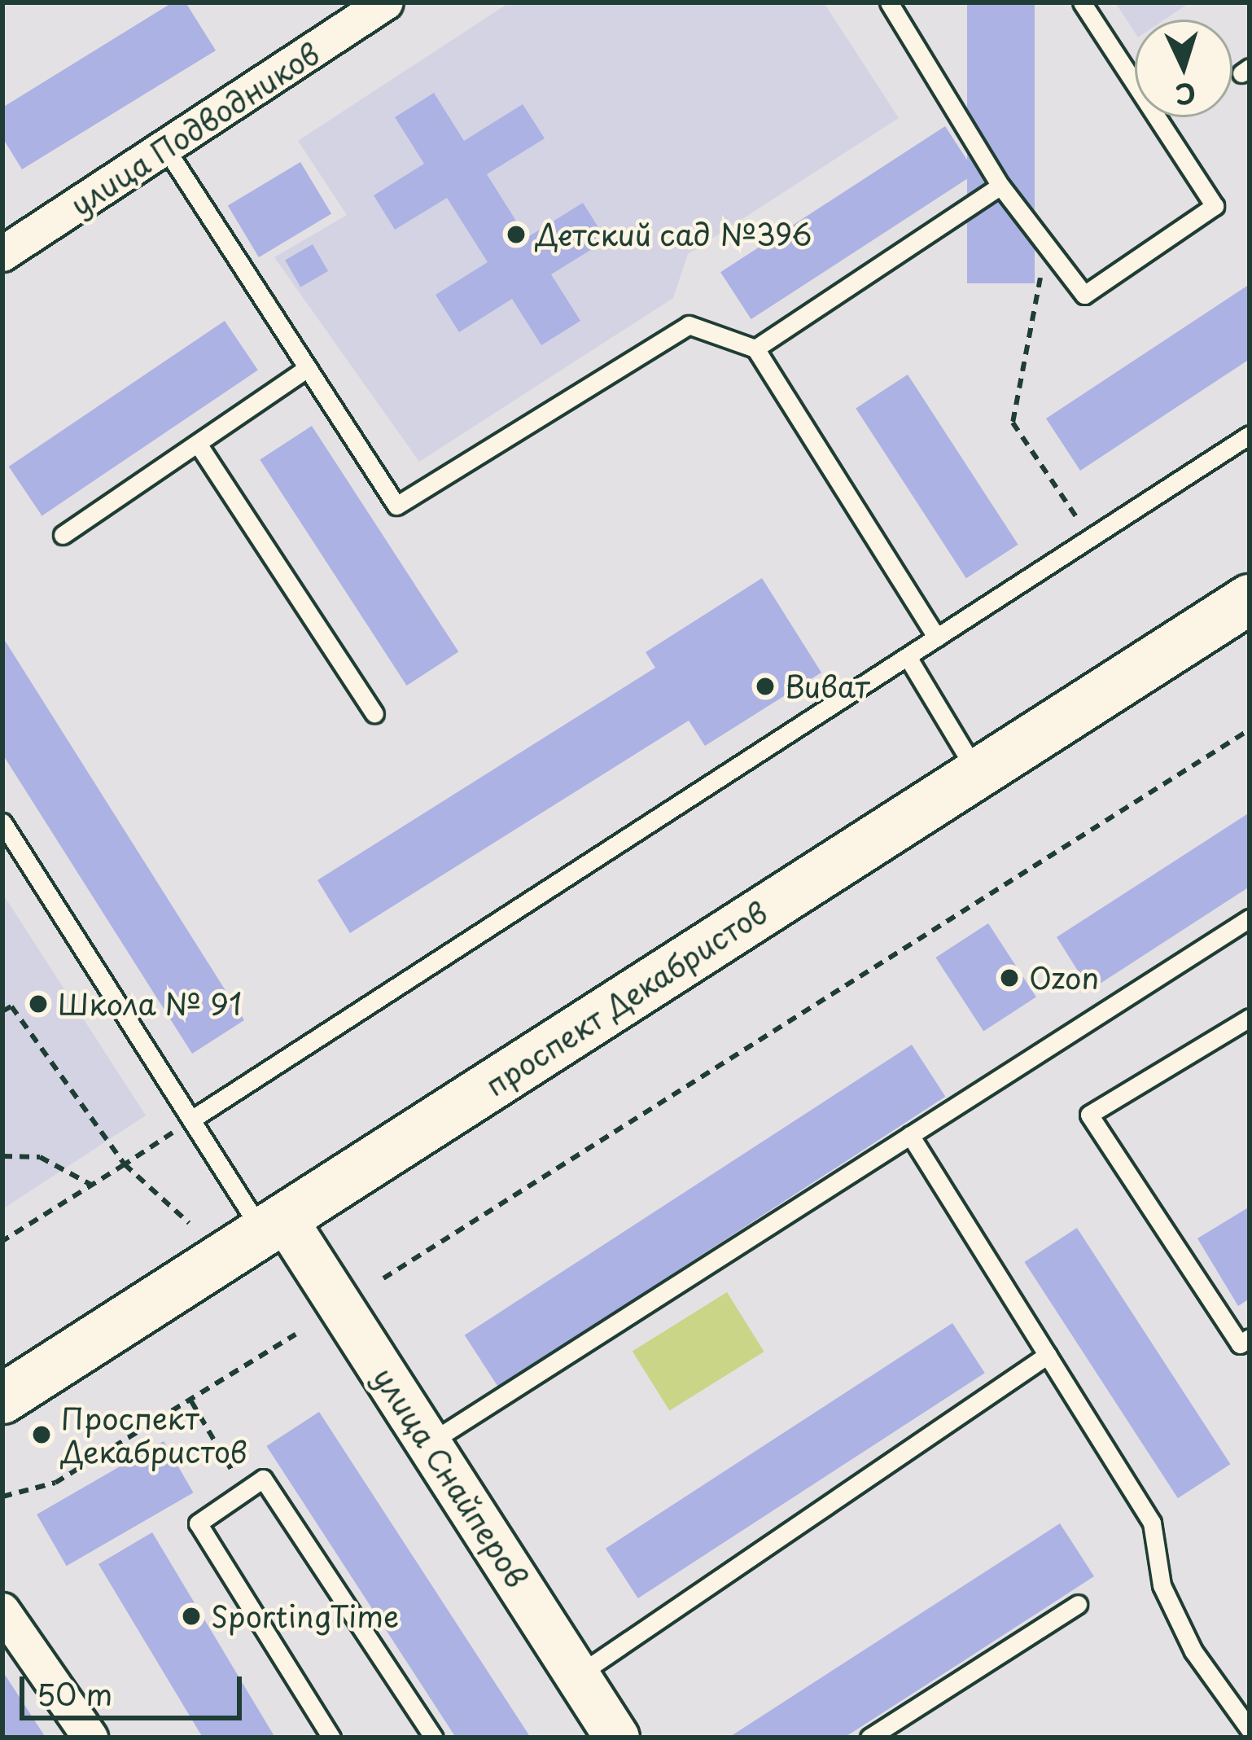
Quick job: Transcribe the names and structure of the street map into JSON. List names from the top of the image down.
{
  "streets": {
    "main road": ["проспект Декабристов"],
    "street": ["улица Подводников", "улица Снайперов"]
  },
  "crossings": [
    ["проспект Декабристов", "улица Снайперов"]
  ],
  "places": [
    "Детский сад №396",
    "Виват",
    "Ozon",
    "Школа № 91",
    "Проспект Декабристов",
    "SportingTime"
  ],
  "scale_bar": "50 m",
  "north": "bottom"
}
